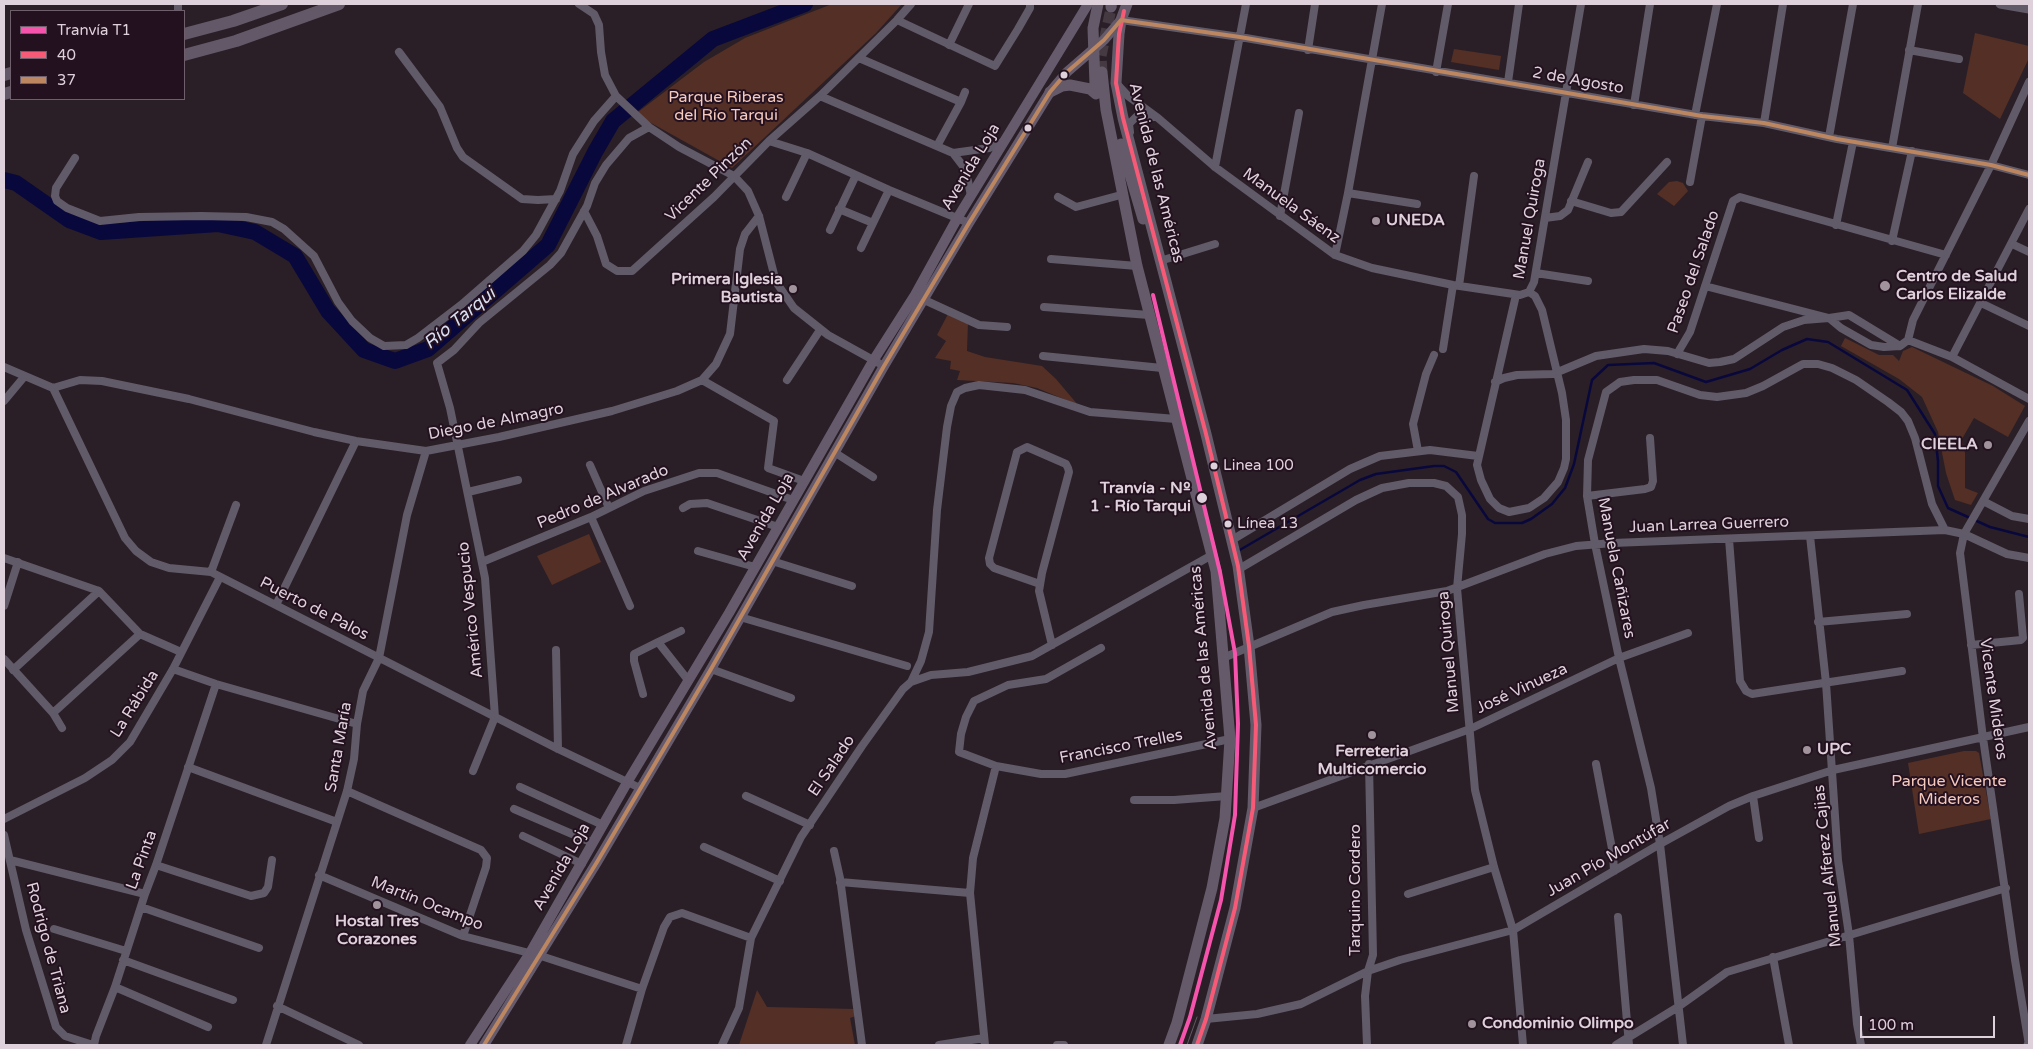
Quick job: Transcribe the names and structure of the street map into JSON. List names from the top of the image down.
{
  "streets": {
    "main road": ["Avenida Loja", "Avenida de las Américas"],
    "street": [
      "2 de Agosto",
      "Vicente Pinzón",
      "Manuela Sáenz",
      "Manuel Quiroga",
      "Paseo del Salado",
      "Diego de Almagro",
      "Pedro de Alvarado",
      "Juan Larrea Guerrero",
      "Manuela Cañizares",
      "Puerto de Palos",
      "Américo Vespucio",
      "José Vinueza",
      "Vicente Mideros",
      "La Rábida",
      "Santa María",
      "Francisco Trelles",
      "El Salado",
      "Juan Pío Montúfar",
      "La Pinta",
      "Manuel Alferez Cajias",
      "Tarquino Cordero",
      "Martín Ocampo",
      "Rodrigo de Triana"
    ]
  },
  "crossings": [
    ["2 de Agosto", "Avenida Loja"],
    ["2 de Agosto", "Avenida de las Américas"],
    ["2 de Agosto", "Manuel Quiroga"],
    ["Avenida Loja", "Avenida de las Américas"],
    ["Avenida Loja", "Pedro de Alvarado"],
    ["Avenida Loja", "Puerto de Palos"],
    ["Avenida Loja", "Martín Ocampo"],
    ["Avenida de las Américas", "Manuela Sáenz"],
    ["Avenida de las Américas", "Manuel Quiroga"],
    ["Avenida de las Américas", "Juan Larrea Guerrero"],
    ["Avenida de las Américas", "José Vinueza"],
    ["Avenida de las Américas", "Francisco Trelles"],
    ["Avenida de las Américas", "El Salado"],
    ["Avenida de las Américas", "Juan Pío Montúfar"],
    ["Vicente Pinzón", "Américo Vespucio"],
    ["Manuela Sáenz", "Manuel Quiroga"],
    ["Manuel Quiroga", "Paseo del Salado"],
    ["Manuel Quiroga", "Juan Larrea Guerrero"],
    ["Manuel Quiroga", "José Vinueza"],
    ["Manuel Quiroga", "Juan Pío Montúfar"],
    ["Diego de Almagro", "Puerto de Palos"],
    ["Diego de Almagro", "Américo Vespucio"],
    ["Diego de Almagro", "Santa María"],
    ["Pedro de Alvarado", "Américo Vespucio"],
    ["Juan Larrea Guerrero", "Manuela Cañizares"],
    ["Juan Larrea Guerrero", "Manuel Alferez Cajias"],
    ["Manuela Cañizares", "José Vinueza"],
    ["Manuela Cañizares", "Juan Pío Montúfar"],
    ["Puerto de Palos", "Américo Vespucio"],
    ["Puerto de Palos", "La Rábida"],
    ["Puerto de Palos", "Santa María"],
    ["José Vinueza", "Tarquino Cordero"],
    ["Vicente Mideros", "Juan Pío Montúfar"],
    ["Santa María", "Martín Ocampo"],
    ["Juan Pío Montúfar", "Manuel Alferez Cajias"],
    ["Juan Pío Montúfar", "Tarquino Cordero"],
    ["La Pinta", "Rodrigo de Triana"]
  ],
  "water": ["Río Tarqui"],
  "parks": ["Parque Riberas del Río Tarqui", "Parque Vicente Mideros"],
  "places": [
    "UNEDA",
    "Centro de Salud Carlos Elizalde",
    "Primera Iglesia Bautista",
    "CIEELA",
    "Linea 100",
    "Tranvía - Nº 1 - Río Tarqui",
    "Línea 13",
    "Ferreteria Multicomercio",
    "UPC",
    "Hostal Tres Corazones",
    "Condominio Olimpo"
  ],
  "lines": ["transit line 40", "transit line 37", "tram line T1"],
  "legend": ["Tranvía T1", "40", "37"],
  "scale_bar": "100 m"
}
